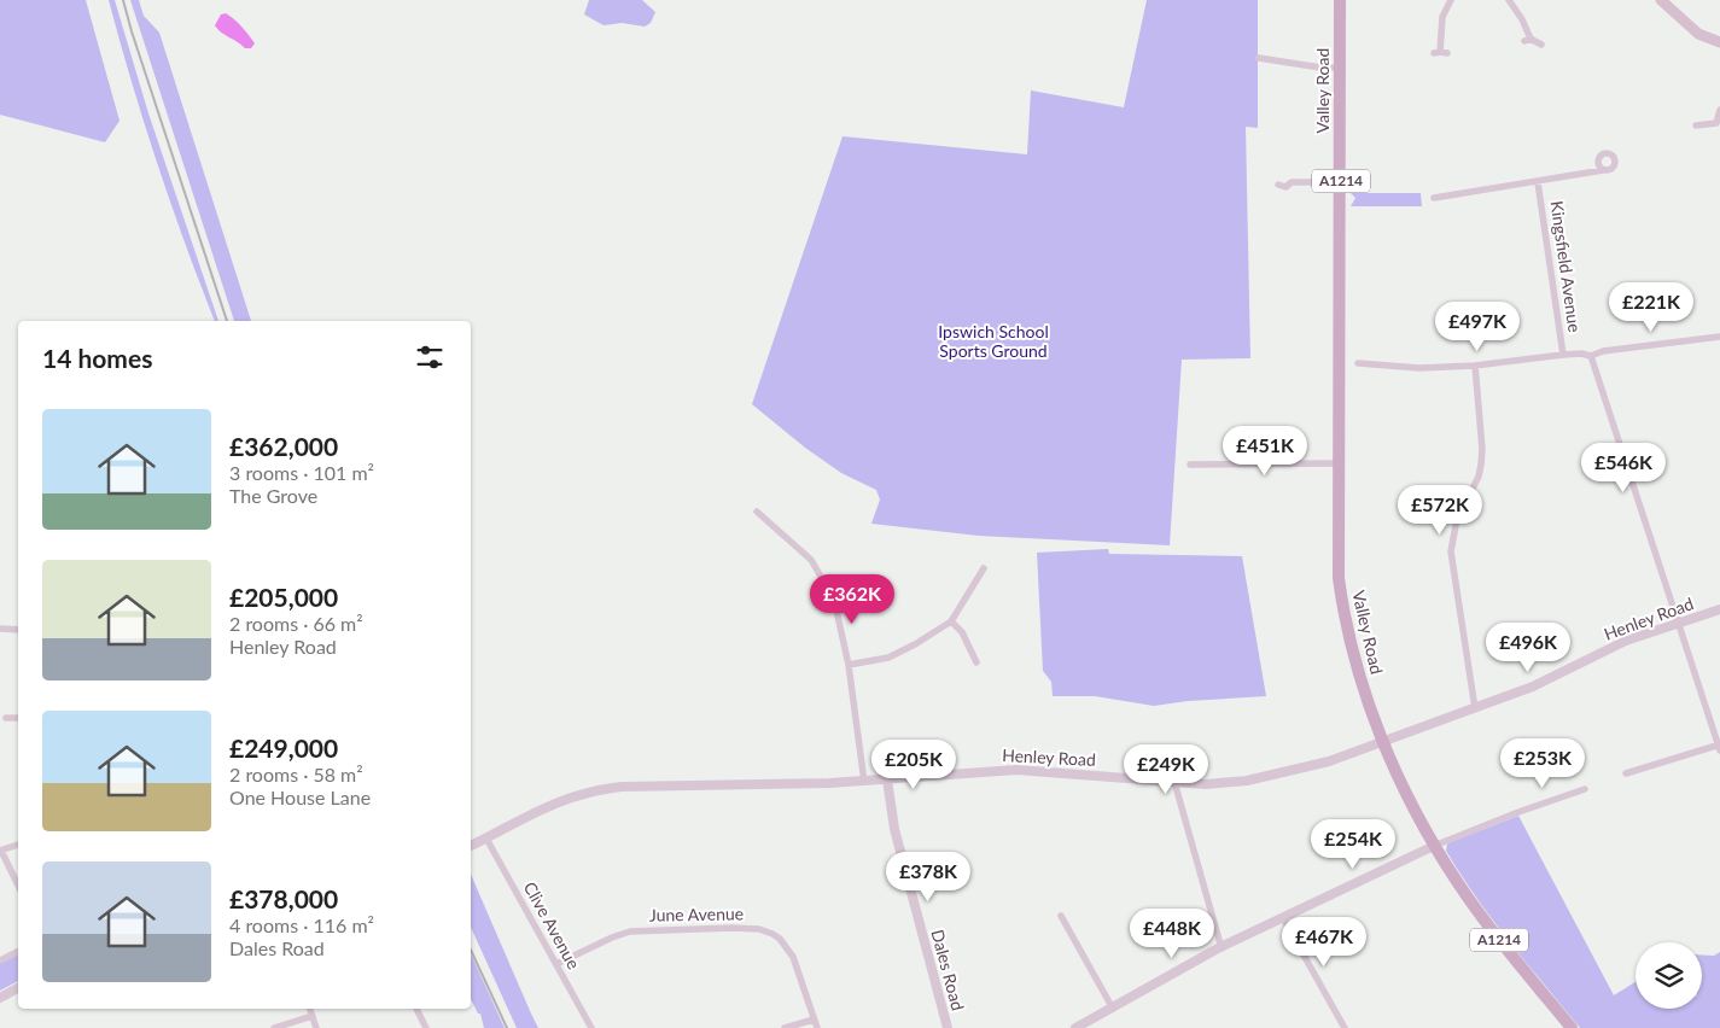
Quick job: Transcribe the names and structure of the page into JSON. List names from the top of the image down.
{
  "streets": {
    "main road": ["Valley Road", "A1214"],
    "street": [
      "Kingsfield Avenue",
      "Henley Road",
      "June Avenue",
      "Clive Avenue",
      "Dales Road"
    ]
  },
  "crossings": [
    ["Valley Road", "Henley Road"],
    ["Henley Road", "Clive Avenue"],
    ["Henley Road", "Dales Road"],
    ["June Avenue", "Clive Avenue"]
  ],
  "parks": ["Ipswich School Sports Ground"],
  "page": {
    "price": [
      "£221K",
      "£497K",
      "£451K",
      "£546K",
      "£572K",
      "£362K",
      "£496K",
      "£253K",
      "£205K",
      "£249K",
      "£254K",
      "£378K",
      "£448K",
      "£467K"
    ],
    "heading": "14 homes",
    "list": [
      {
        "name": "£362,000",
        "note": "3 rooms · 101 m² · The Grove"
      },
      {
        "name": "£205,000",
        "note": "2 rooms · 66 m² · Henley Road"
      },
      {
        "name": "£249,000",
        "note": "2 rooms · 58 m² · One House Lane"
      },
      {
        "name": "£378,000",
        "note": "4 rooms · 116 m² · Dales Road"
      }
    ]
  }
}
